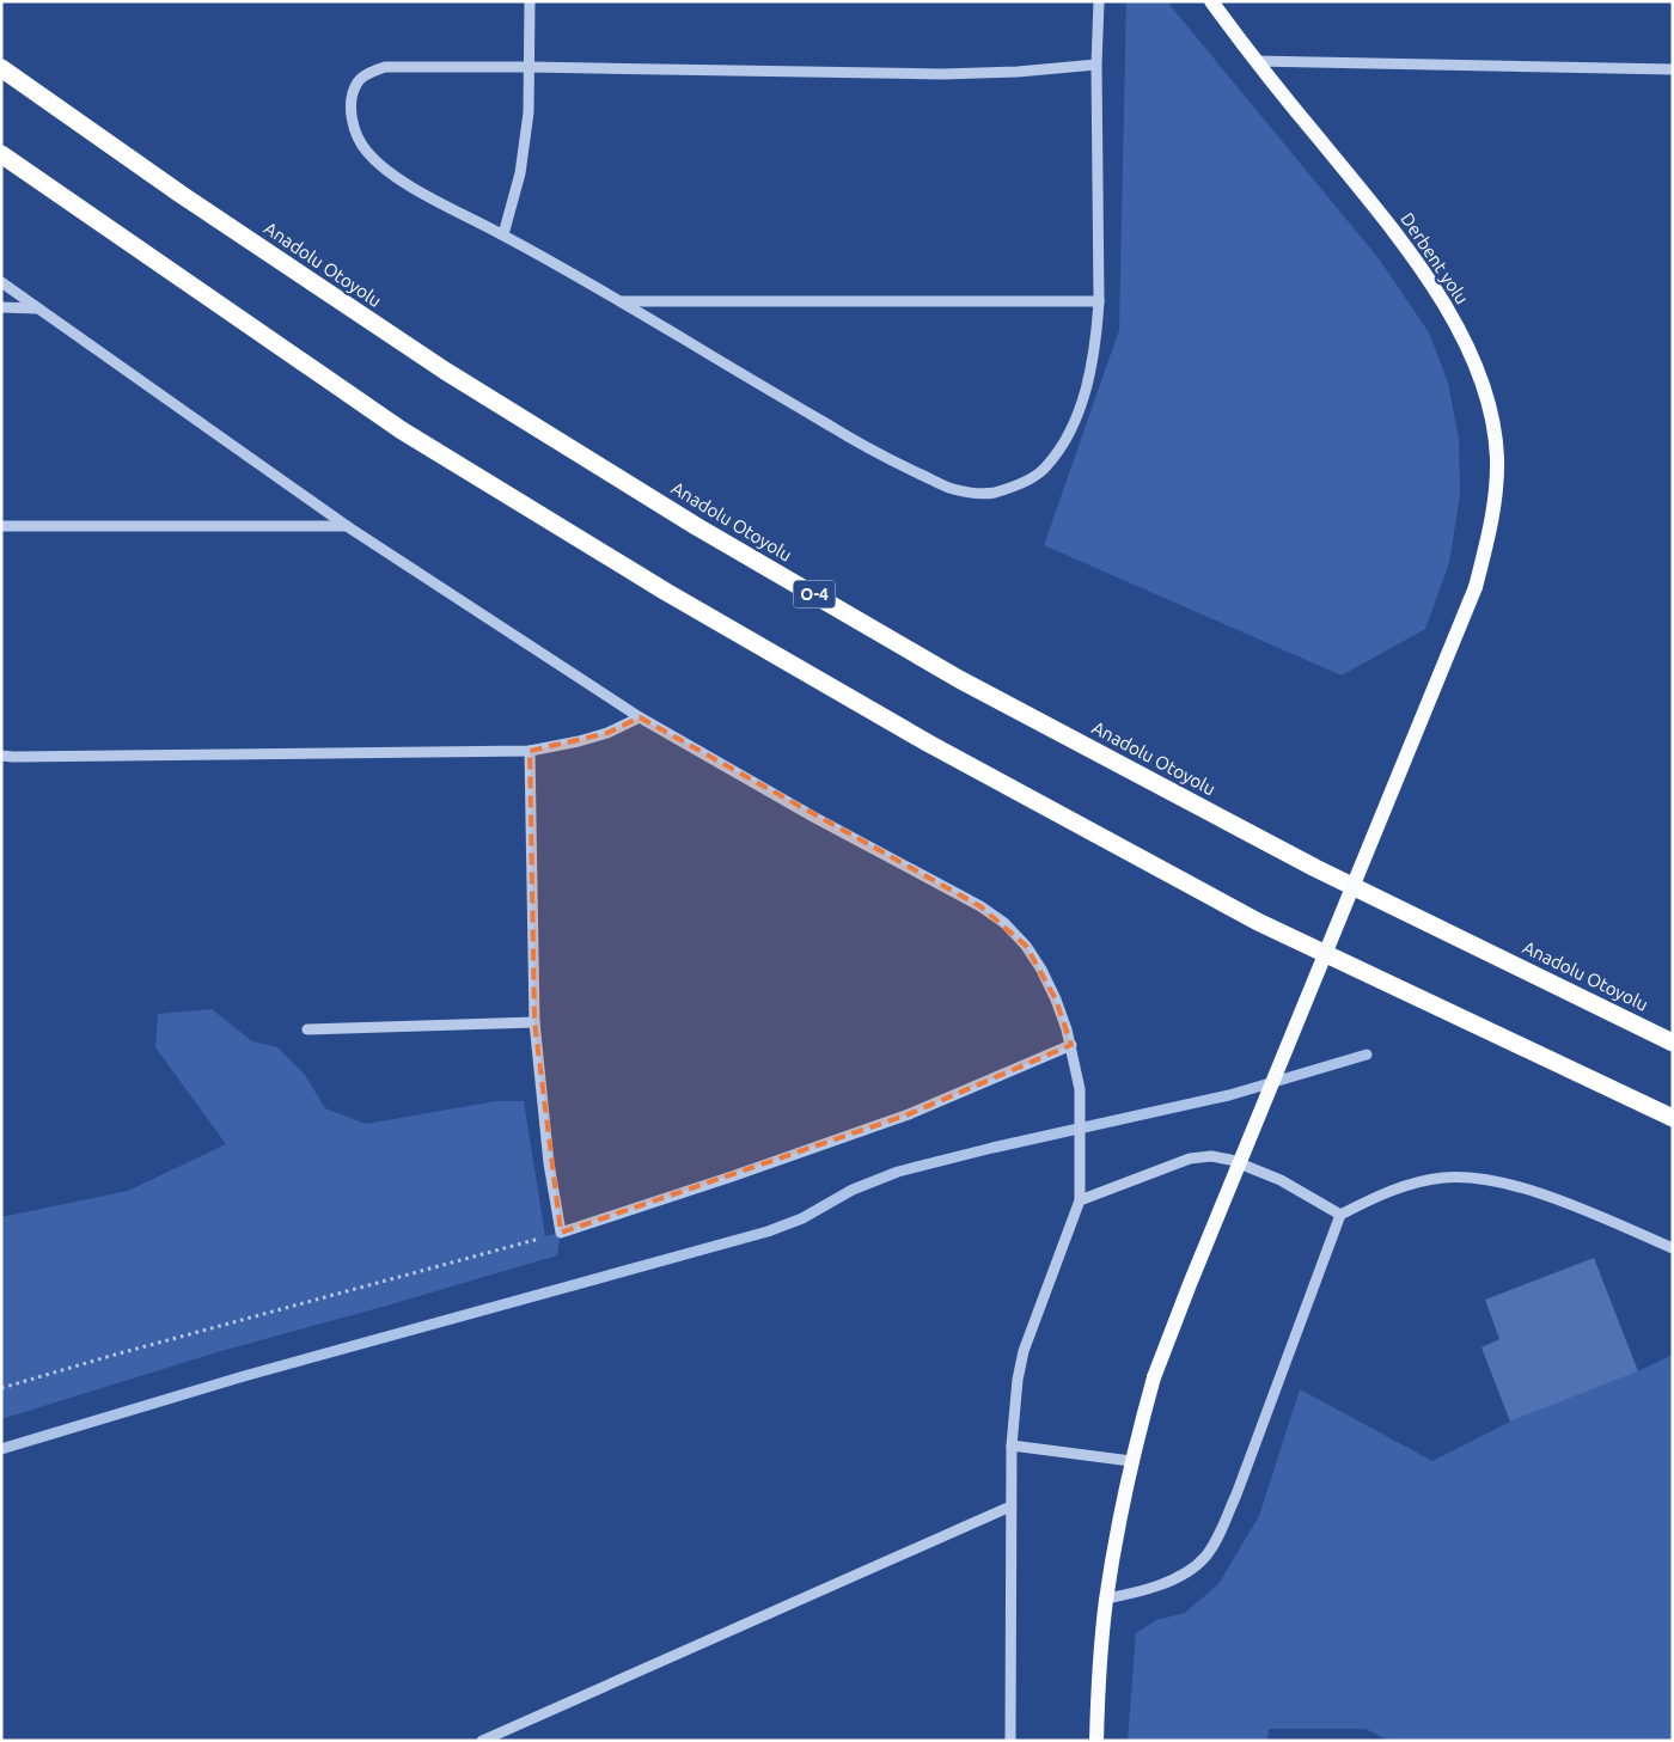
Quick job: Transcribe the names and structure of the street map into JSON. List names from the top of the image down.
{
  "streets": {
    "highway": ["Anadolu Otoyolu", "O-4"],
    "main road": ["Derbent yolu"]
  }
}
